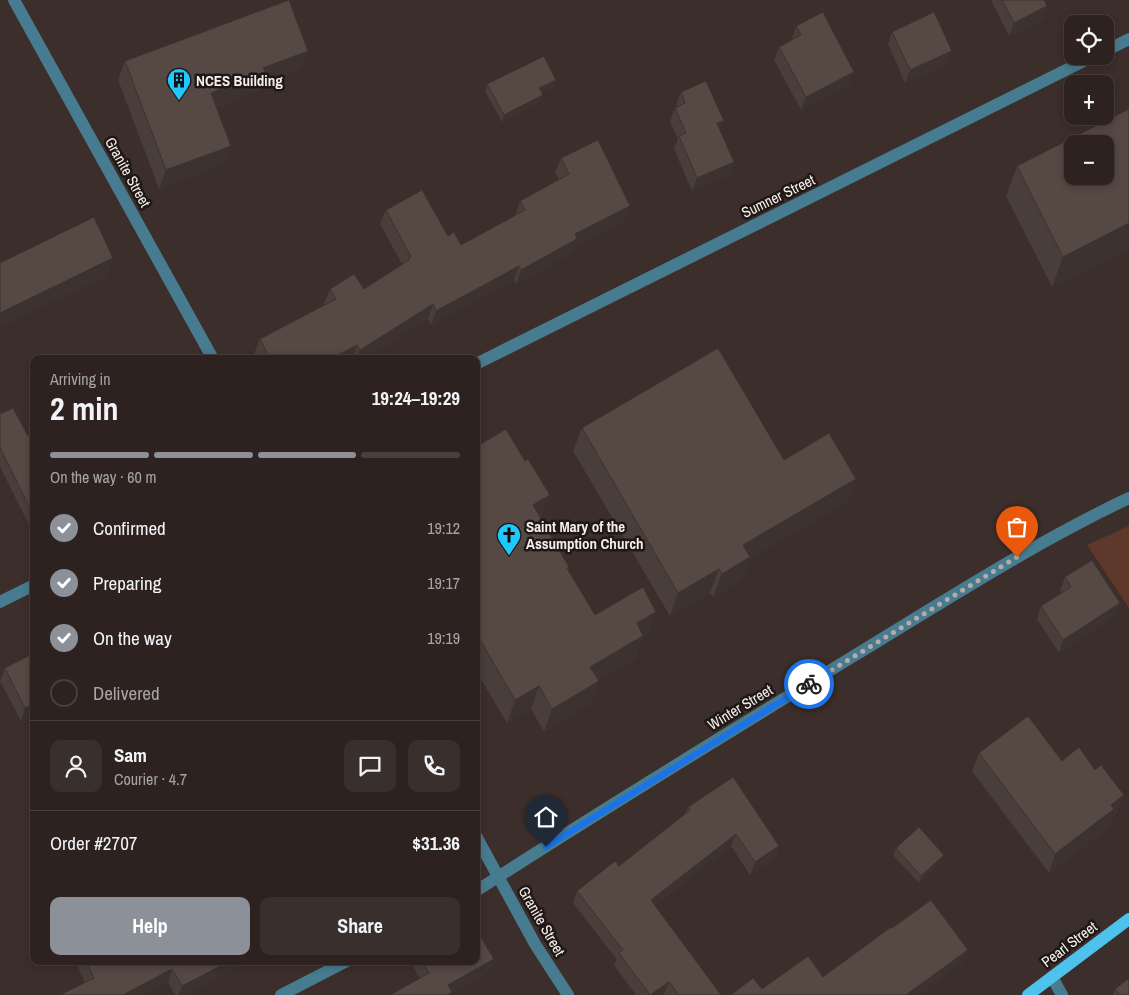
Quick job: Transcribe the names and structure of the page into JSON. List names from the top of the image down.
{
  "streets": {
    "main road": ["Pearl Street"],
    "street": ["Granite Street", "Sumner Street", "Winter Street"]
  },
  "crossings": [
    ["Granite Street", "Winter Street"]
  ],
  "places": {
    "building": ["NCES Building"],
    "church": ["Saint Mary of the Assumption Church"]
  },
  "page": {
    "map_buttons": ["+", "−"],
    "heading": ["2 min", "Arriving in", "19:24–19:29"],
    "panel": [
      "Sam",
      "Courier · 4.7",
      "Order #2707",
      "$31.36"
    ],
    "bar": "On the way · 60 m",
    "list": [
      ["Confirmed", "19:12"],
      ["Preparing", "19:17"],
      ["On the way", "19:19"],
      "Delivered"
    ],
    "buttons": ["Help", "Share"]
  }
}
